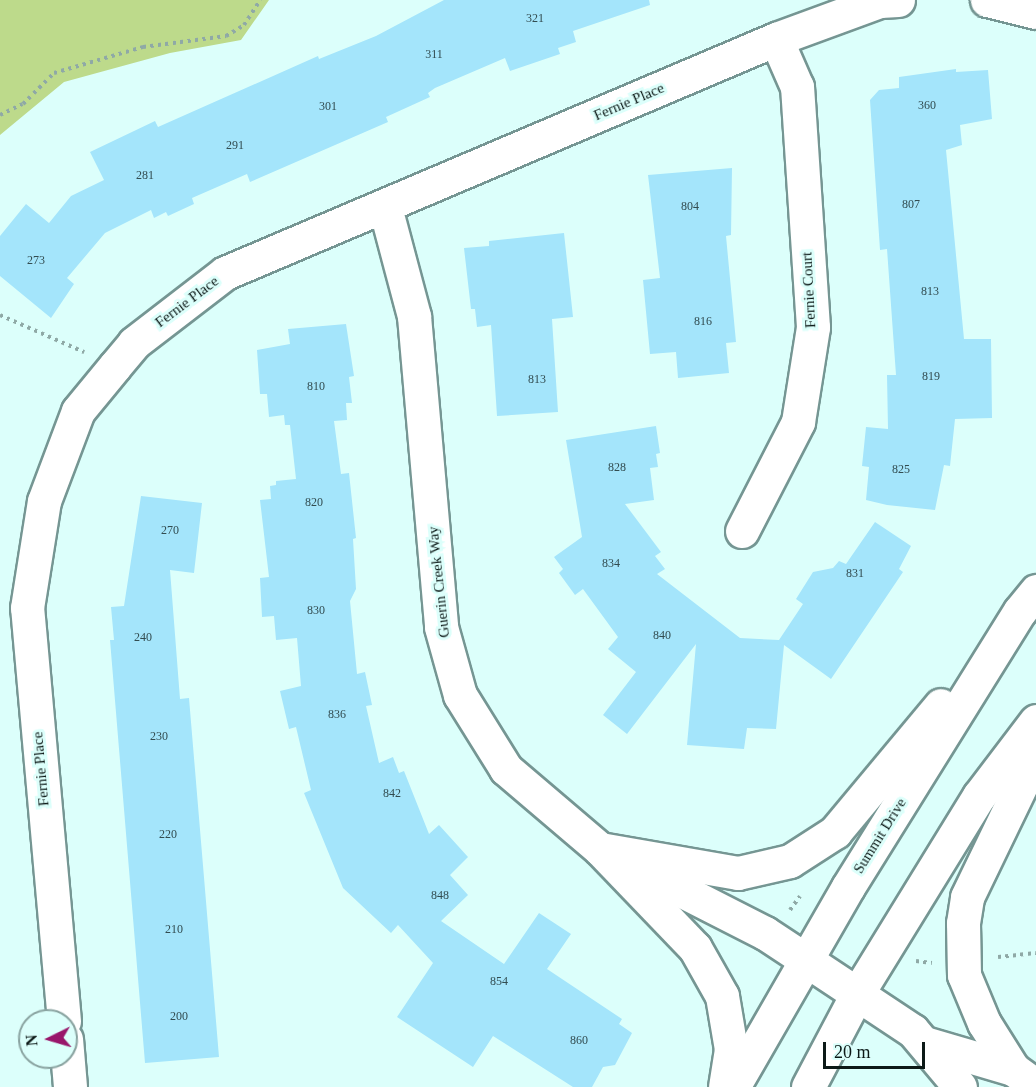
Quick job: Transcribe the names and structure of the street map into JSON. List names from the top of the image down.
{
  "streets": {
    "street": [
      "Fernie Place",
      "Fernie Court",
      "Guerin Creek Way",
      "Summit Drive"
    ]
  },
  "crossings": [
    ["Fernie Place", "Fernie Court"],
    ["Fernie Place", "Guerin Creek Way"],
    ["Guerin Creek Way", "Summit Drive"]
  ],
  "house_numbers": [
    "321",
    "311",
    "360",
    "301",
    "291",
    "281",
    "807",
    "804",
    "273",
    "813",
    "816",
    "819",
    "813",
    "810",
    "828",
    "825",
    "820",
    "270",
    "834",
    "831",
    "830",
    "840",
    "240",
    "836",
    "230",
    "842",
    "220",
    "848",
    "210",
    "854",
    "200",
    "860"
  ],
  "scale_bar": "20 m",
  "north": "left"
}
